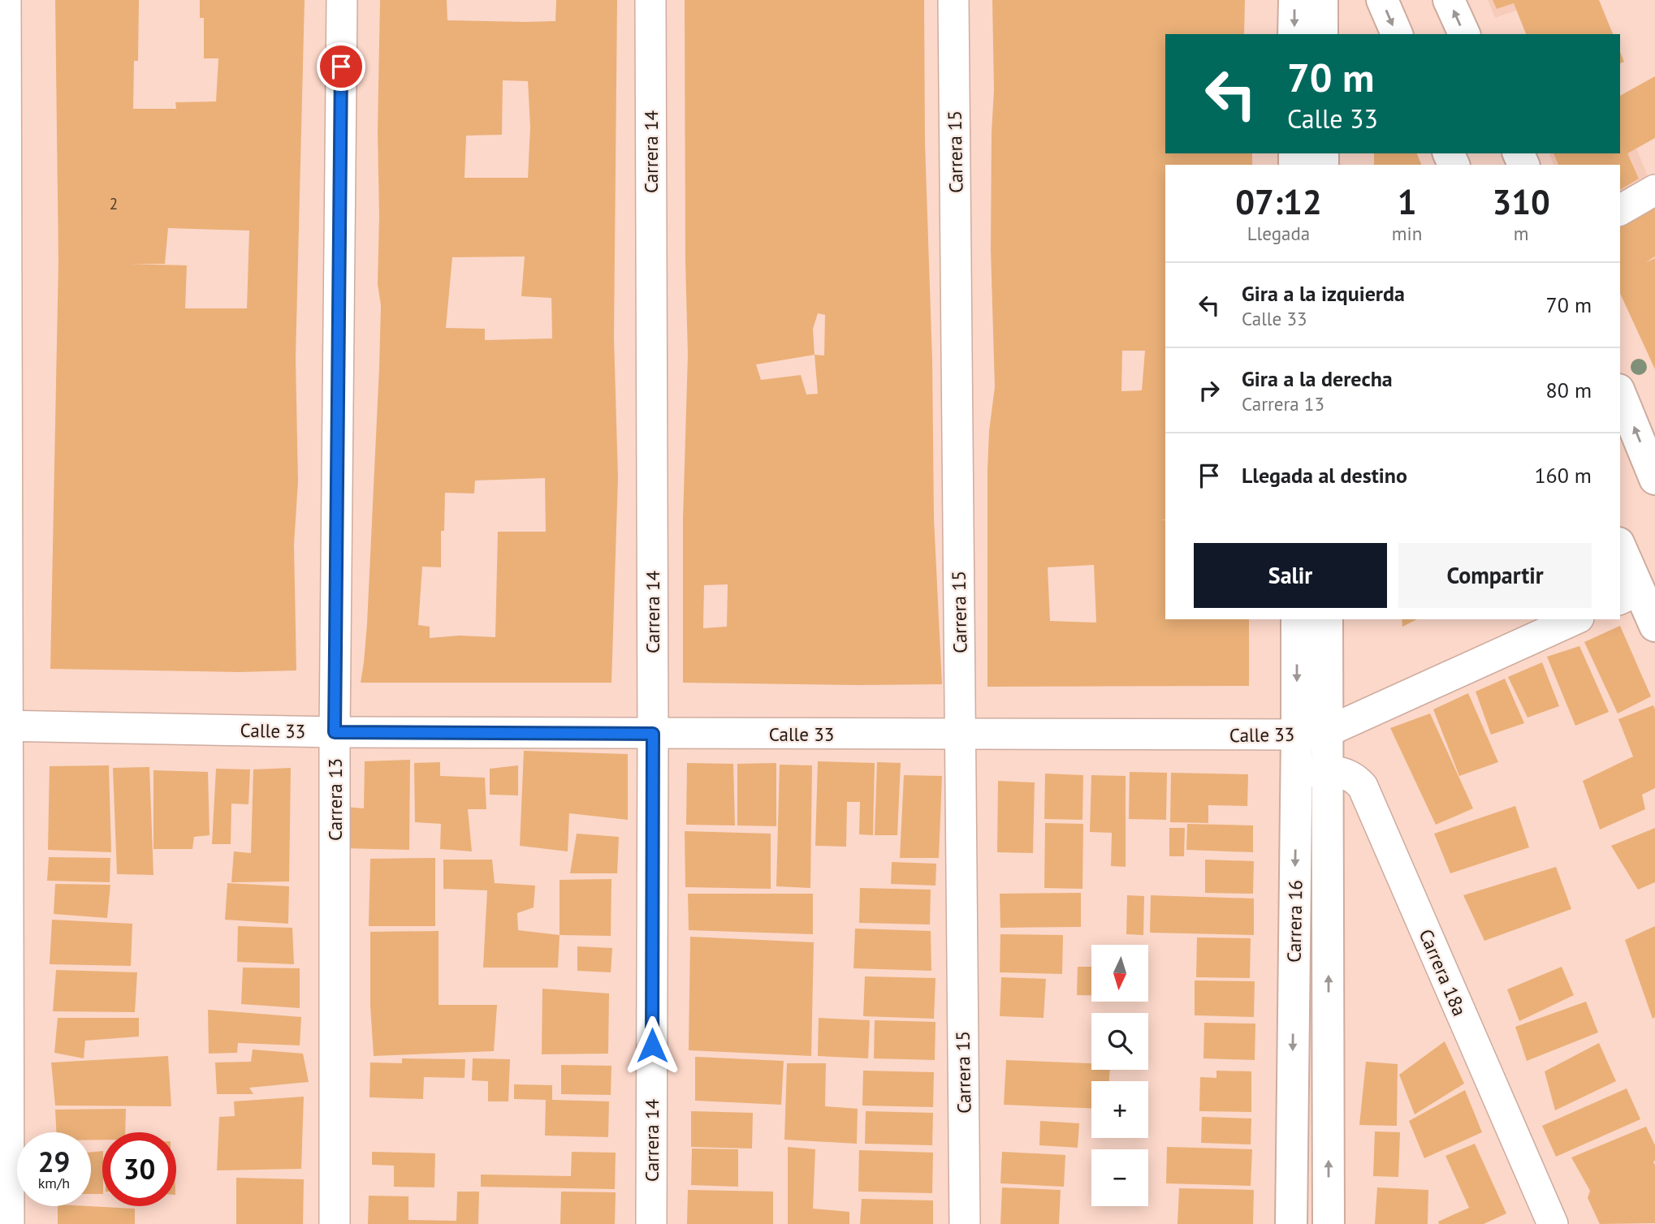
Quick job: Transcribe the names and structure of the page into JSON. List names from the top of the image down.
{
  "streets": {
    "street": [
      "Carrera 14",
      "Carrera 15",
      "Calle 33",
      "Carrera 13",
      "Carrera 16",
      "Carrera 18a"
    ]
  },
  "crossings": [
    ["Carrera 14", "Calle 33"],
    ["Carrera 15", "Calle 33"],
    ["Calle 33", "Carrera 13"],
    ["Calle 33", "Carrera 16"],
    ["Carrera 16", "Carrera 18a"]
  ],
  "house_numbers": ["2"],
  "north": "bottom",
  "page": {
    "turn": ["70 m", "Calle 33"],
    "eta": [
      "07:12",
      "Llegada",
      "1",
      "min",
      "310",
      "m"
    ],
    "list": [
      {
        "name": "Gira a la izquierda",
        "note": "Calle 33",
        "value": "70 m"
      },
      {
        "name": "Gira a la derecha",
        "note": "Carrera 13",
        "value": "80 m"
      },
      {
        "name": "Llegada al destino",
        "value": "160 m"
      }
    ],
    "buttons": ["Salir", "Compartir"],
    "map_buttons": ["+", "−"],
    "speed": "29 km/h",
    "limit": "30"
  }
}
